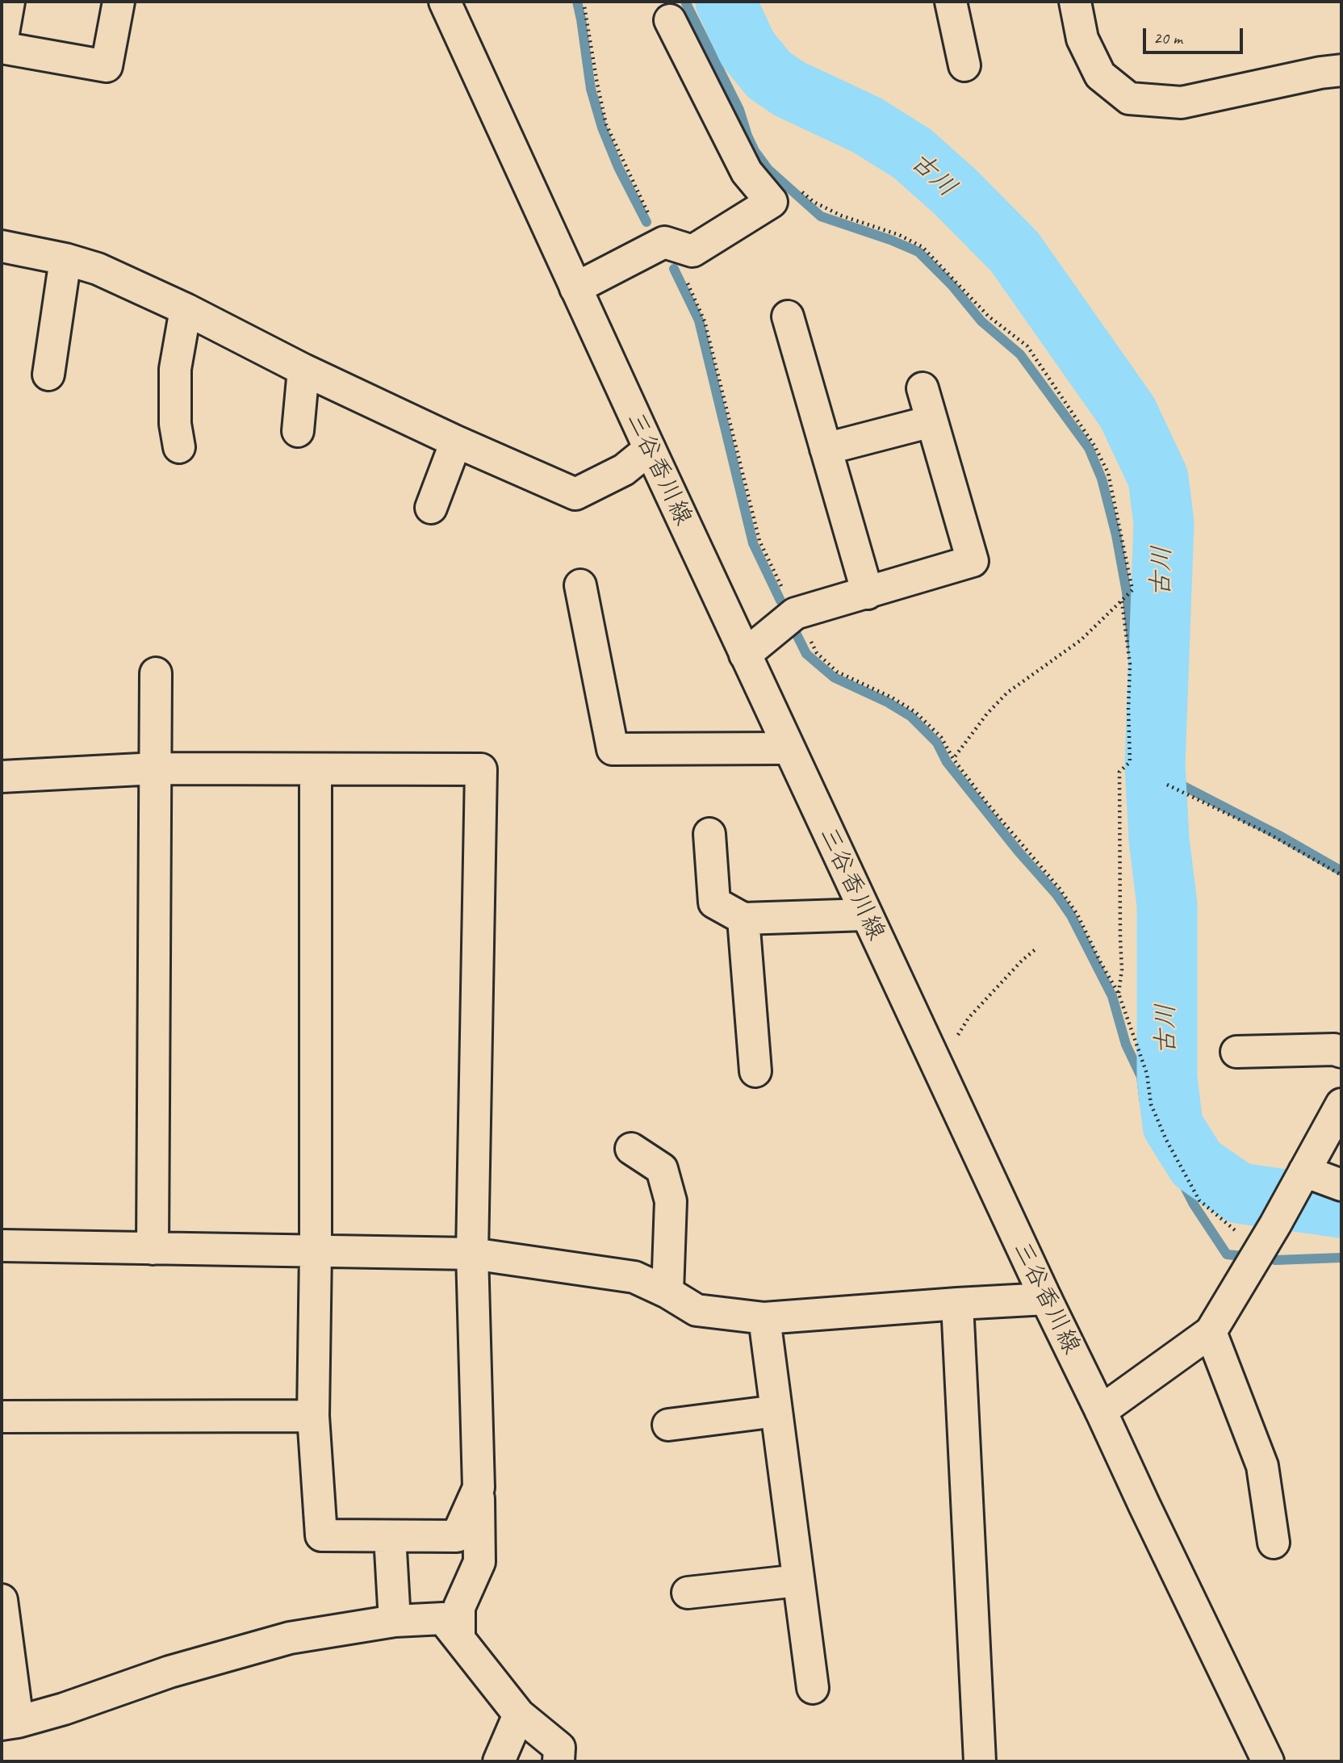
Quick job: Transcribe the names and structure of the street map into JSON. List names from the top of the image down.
{
  "streets": {
    "street": ["三谷香川線"]
  },
  "water": ["古川"],
  "scale_bar": "20 m"
}
